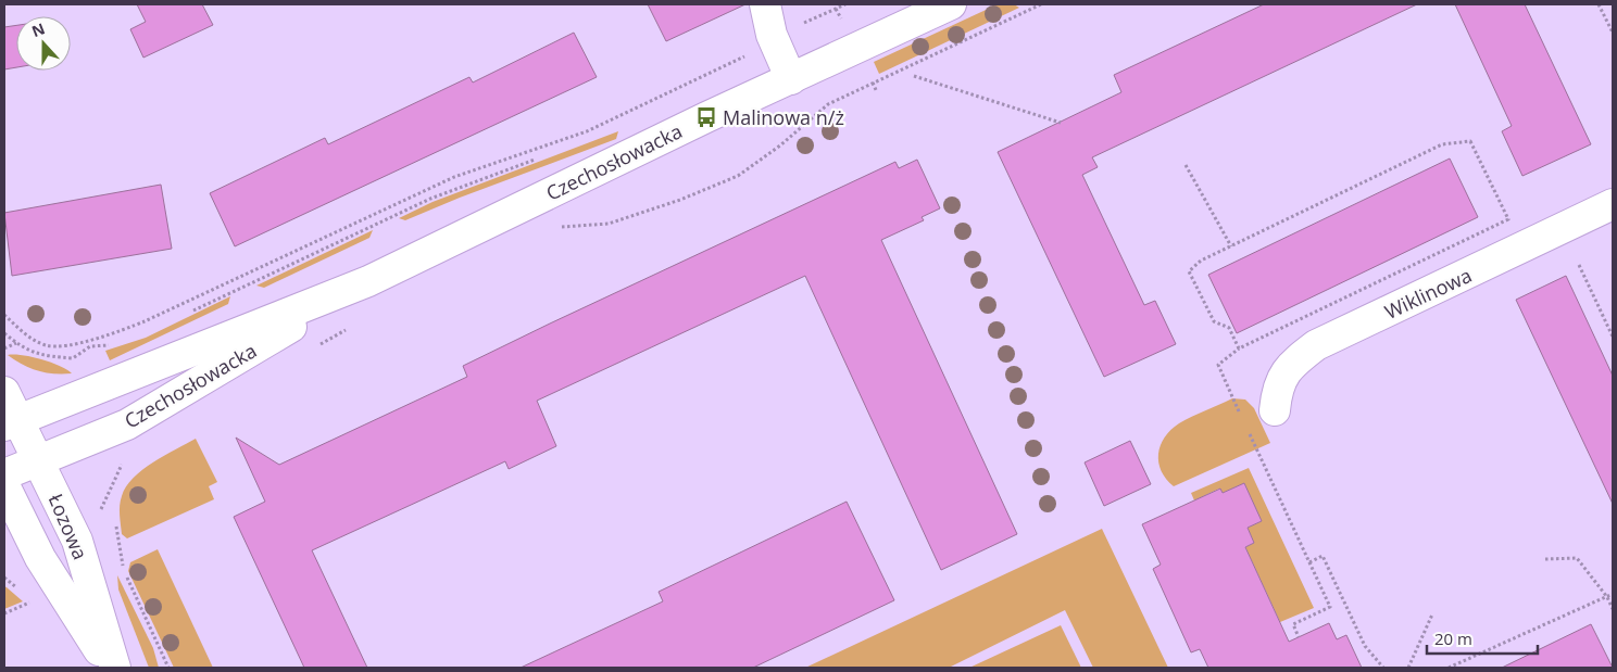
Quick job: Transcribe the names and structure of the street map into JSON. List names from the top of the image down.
{
  "streets": {
    "street": ["Czechosłowacka", "Wiklinowa", "Łozowa"]
  },
  "crossings": [
    ["Czechosłowacka", "Łozowa"]
  ],
  "places": {
    "bus stop": ["Malinowa n/ż"]
  },
  "scale_bar": "20 m",
  "north": "top"
}
